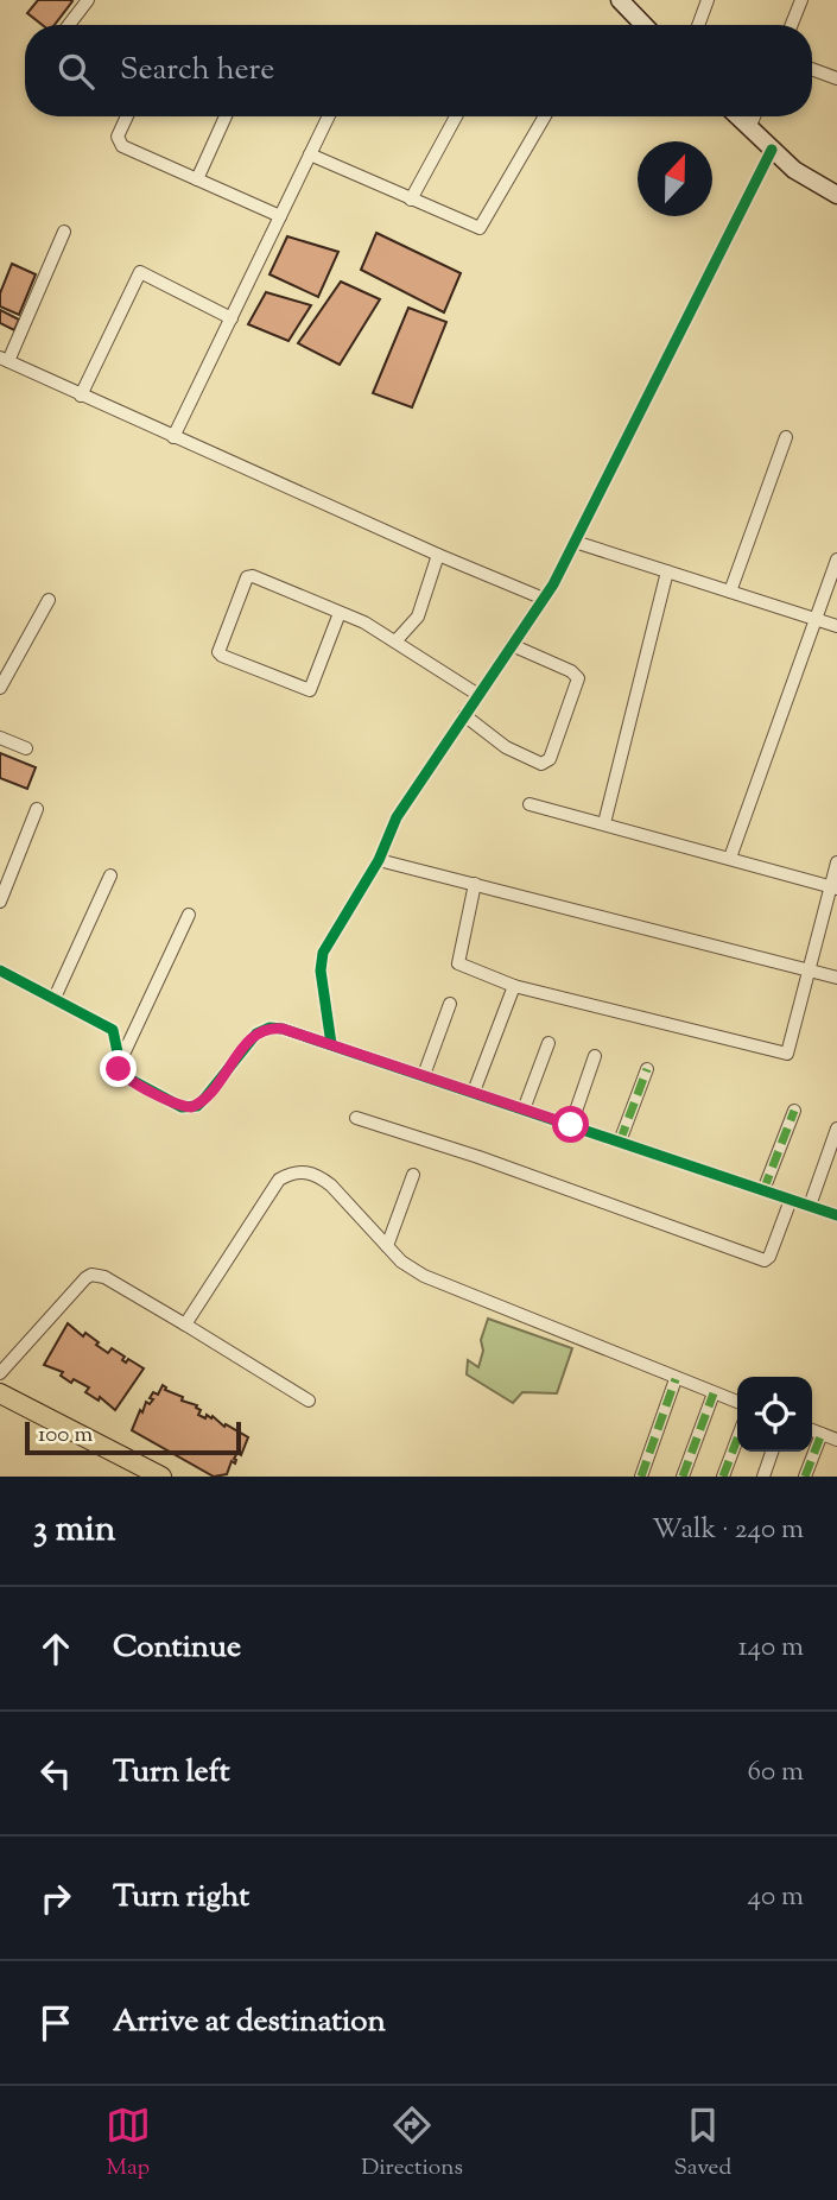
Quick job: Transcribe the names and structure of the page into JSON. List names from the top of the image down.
{
  "scale_bar": "100 m",
  "north": "top",
  "page": {
    "search": "Search here",
    "scale": "100 m",
    "heading": ["3 min", "Walk · 240 m"],
    "list": [
      ["Continue", "140 m"],
      ["Turn left", "60 m"],
      ["Turn right", "40 m"],
      "Arrive at destination"
    ],
    "nav": ["Map", "Directions", "Saved"]
  }
}
